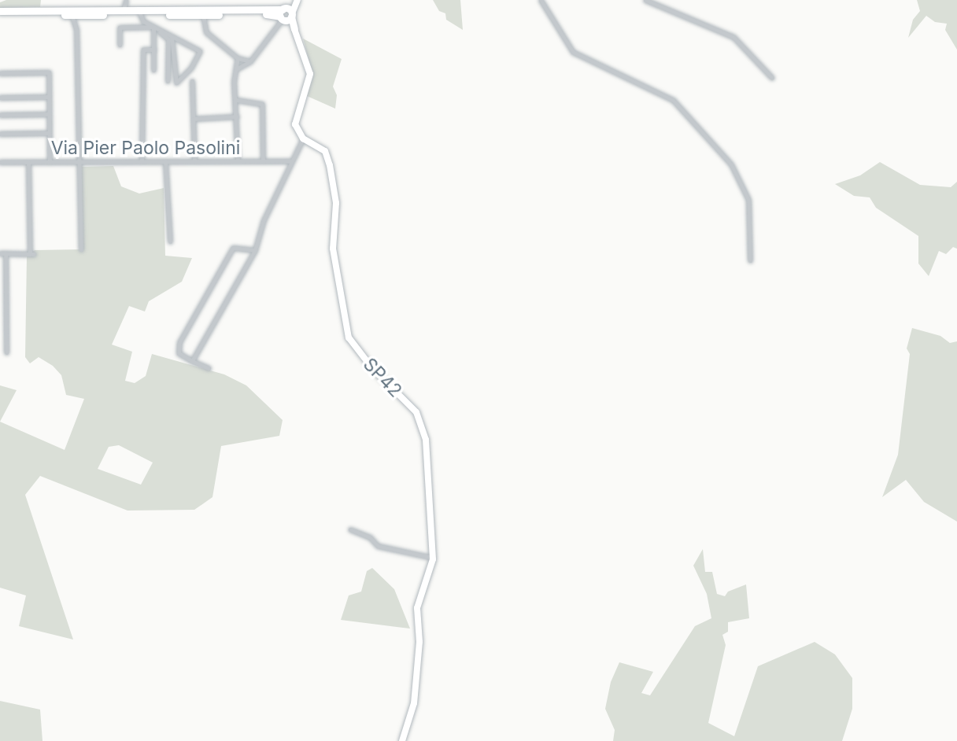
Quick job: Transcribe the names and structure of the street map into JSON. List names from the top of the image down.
{
  "streets": {
    "main road": ["SP42"],
    "street": ["Via Pier Paolo Pasolini"]
  }
}
